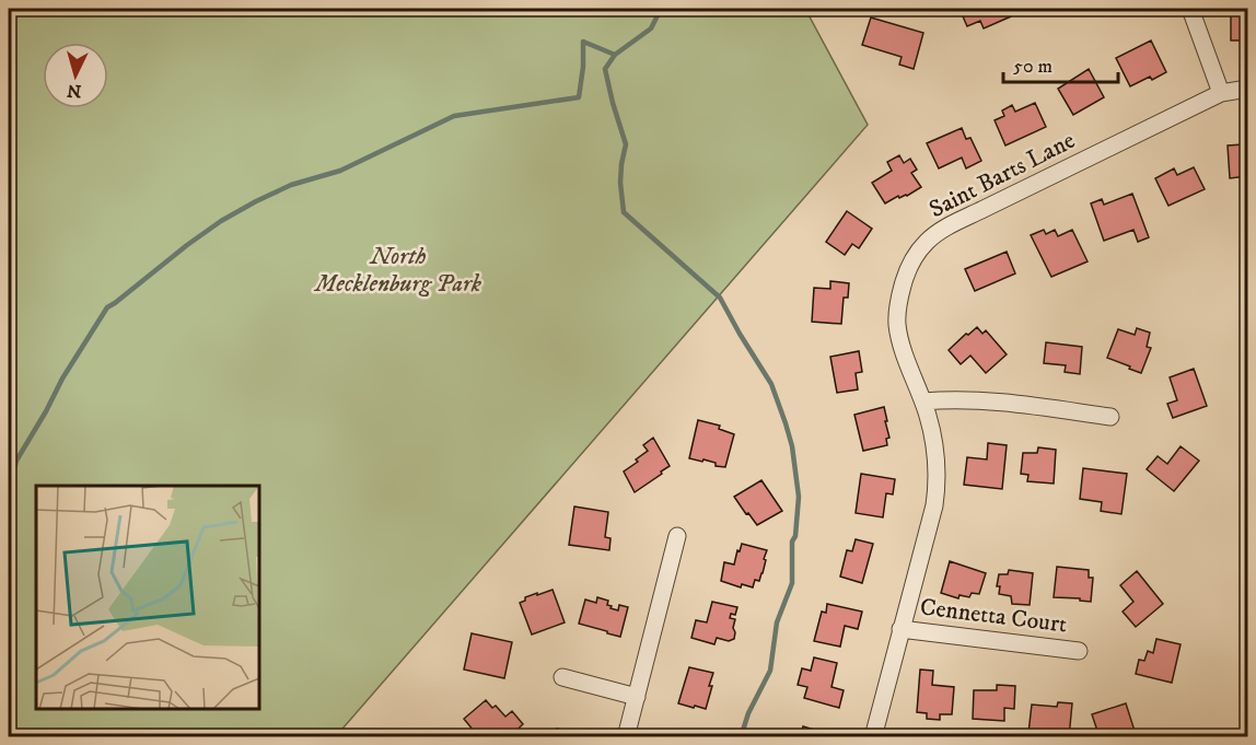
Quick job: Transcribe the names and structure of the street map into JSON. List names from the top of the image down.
{
  "streets": {
    "street": ["Saint Barts Lane", "Cennetta Court"]
  },
  "crossings": [
    ["Saint Barts Lane", "Cennetta Court"]
  ],
  "parks": ["North Mecklenburg Park"],
  "scale_bar": "50 m",
  "north": "bottom"
}
